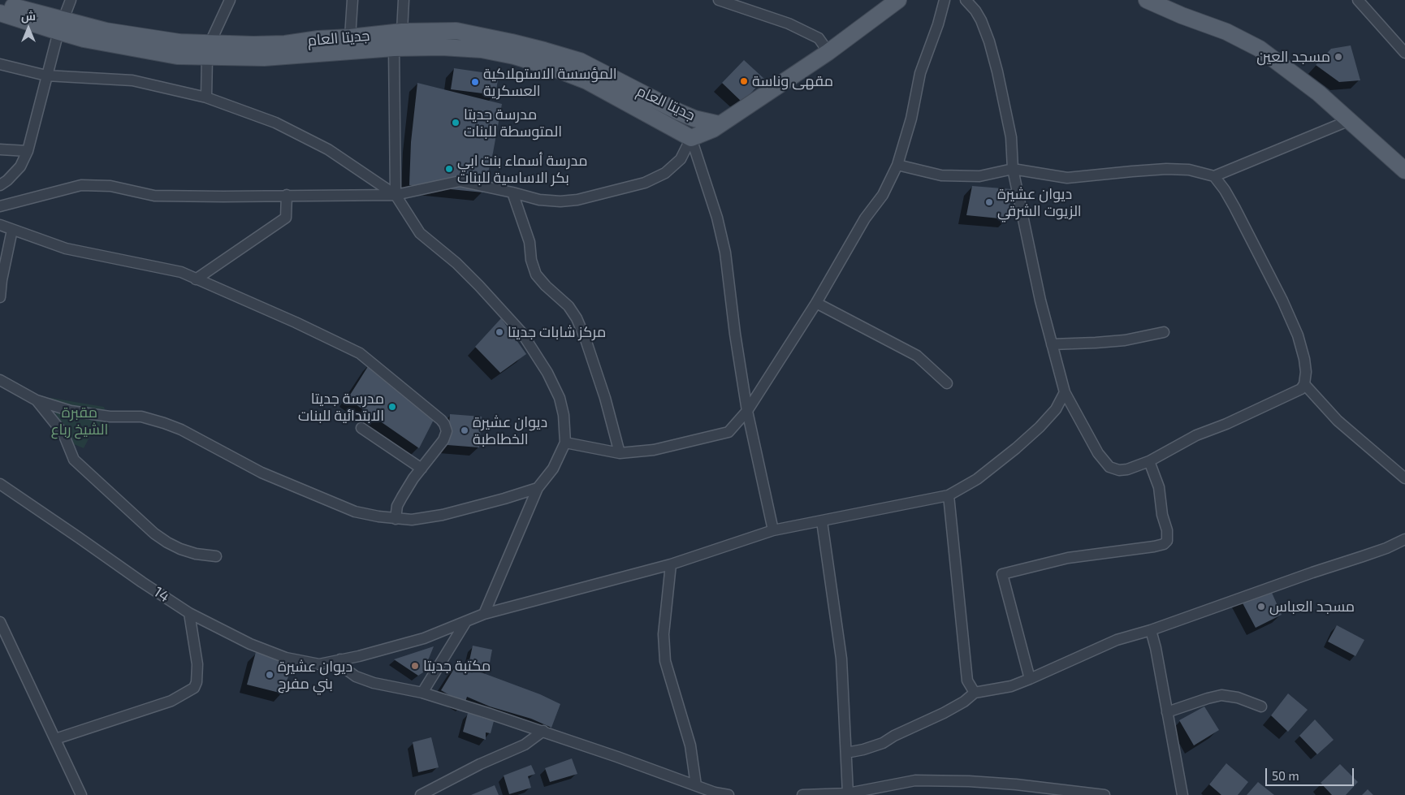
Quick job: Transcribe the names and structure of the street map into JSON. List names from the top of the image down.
{
  "streets": {
    "main road": ["جديتا العام"],
    "street": ["14"]
  },
  "parks": ["مقبرة الشيخ رباع"],
  "places": [
    "مسجد العين",
    "مقهى وناسة",
    "المؤسسة الاستهلاكية العسكرية",
    "مدرسة جديتا المتوسطة للبنات",
    "مدرسة أسماء بنت ابي بكر الاساسية للبنات",
    "ديوان عشيرة الزيوت الشرقي",
    "مركز شابات جديتا",
    "مدرسة جديتا الابتدائية للبنات",
    "ديوان عشيرة الخطاطبة",
    "مسجد العباس",
    "مكتبة جديتا",
    "ديوان عشيرة بني مفرج"
  ],
  "scale_bar": "50 m",
  "north": "top"
}
